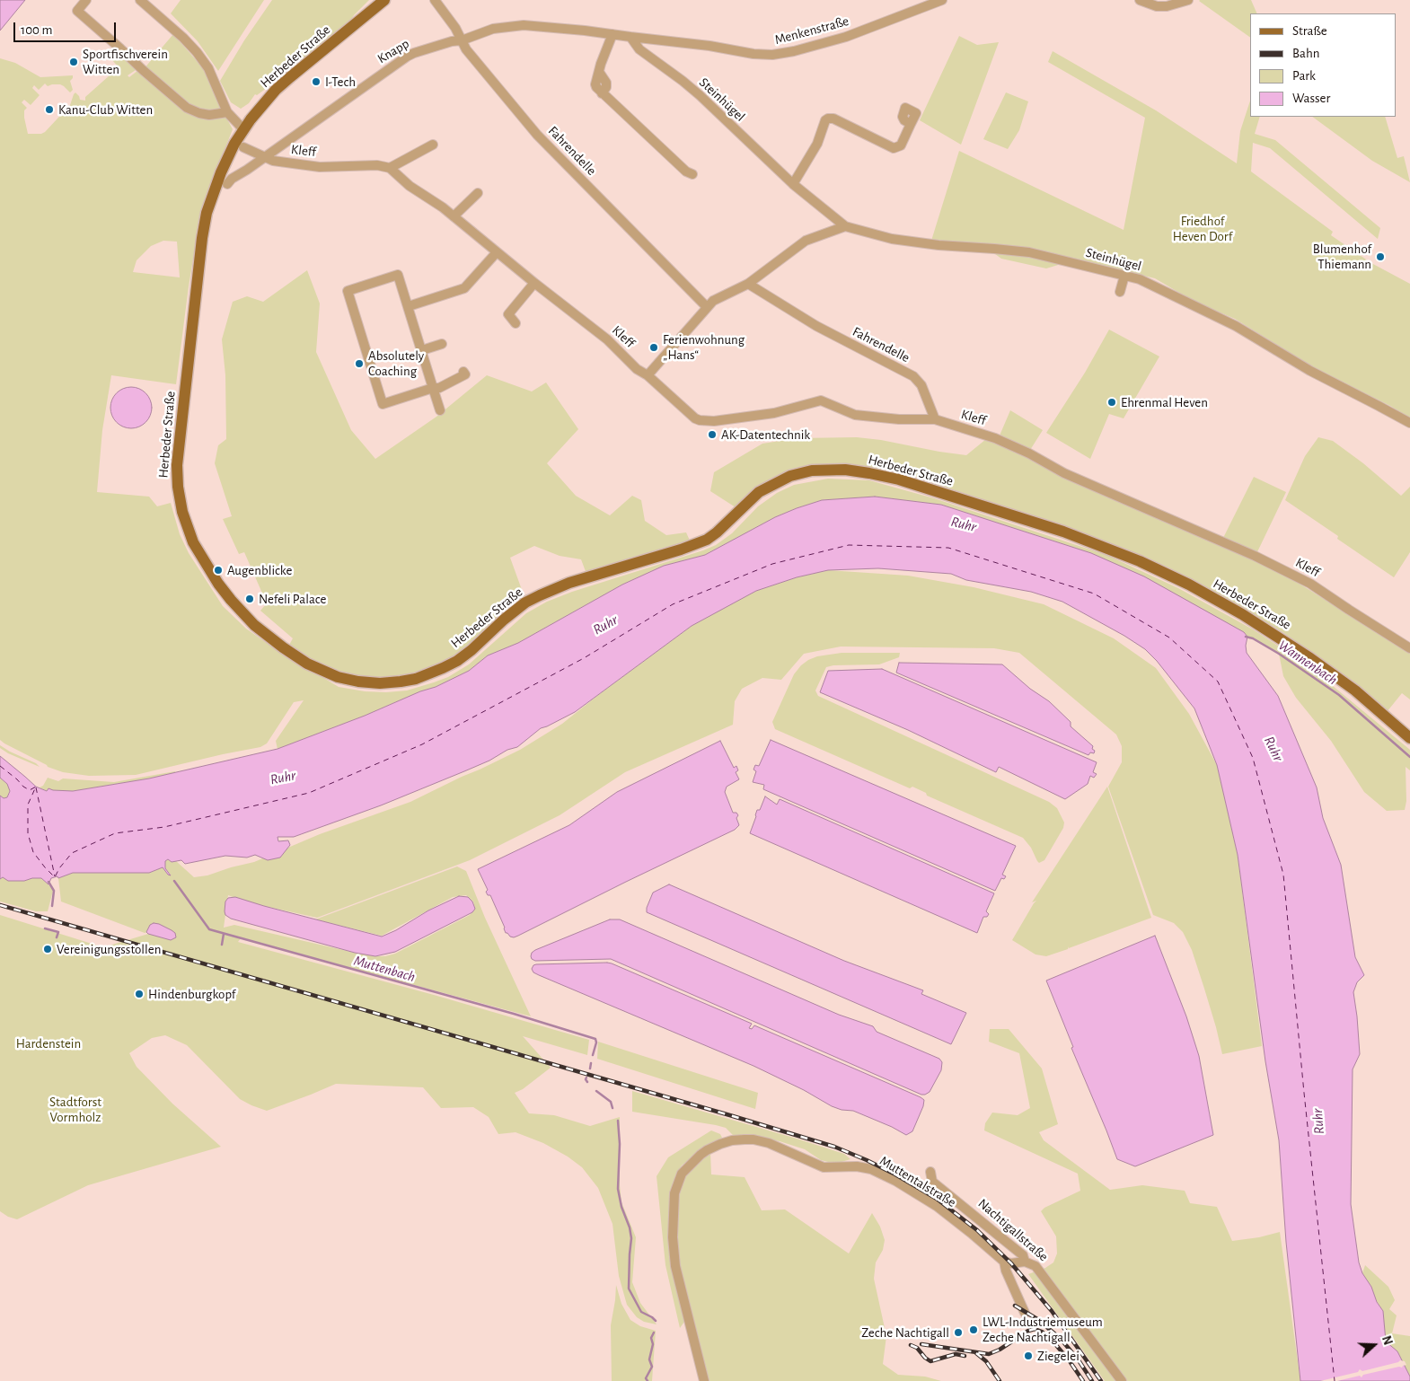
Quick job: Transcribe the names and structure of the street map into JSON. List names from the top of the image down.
{
  "streets": {
    "main road": ["Herbeder Straße"],
    "street": [
      "Menkenstraße",
      "Knapp",
      "Steinhügel",
      "Kleff",
      "Fahrendelle",
      "Muttentalstraße",
      "Nachtigallstraße"
    ]
  },
  "crossings": [
    ["Menkenstraße", "Knapp"],
    ["Menkenstraße", "Steinhügel"],
    ["Knapp", "Steinhügel"],
    ["Knapp", "Kleff"],
    ["Knapp", "Fahrendelle"],
    ["Kleff", "Fahrendelle"]
  ],
  "water": ["Ruhr", "Wannenbach", "Muttenbach"],
  "parks": ["Friedhof Heven Dorf", "Hardenstein", "Stadtforst Vormholz"],
  "places": [
    "Sportfischverein Witten",
    "I-Tech",
    "Kanu-Club Witten",
    "Blumenhof Thiemann",
    "Ferienwohnung „Hans“",
    "Absolutely Coaching",
    "Ehrenmal Heven",
    "AK-Datentechnik",
    "Augenblicke",
    "Nefeli Palace",
    "Vereinigungsstollen",
    "Hindenburgkopf",
    "LWL-Industriemuseum Zeche Nachtigall",
    "Zeche Nachtigall",
    "Ziegelei"
  ],
  "legend": [
    "Straße",
    "Bahn",
    "Park",
    "Wasser"
  ],
  "scale_bar": "100 m",
  "north": "right"
}
